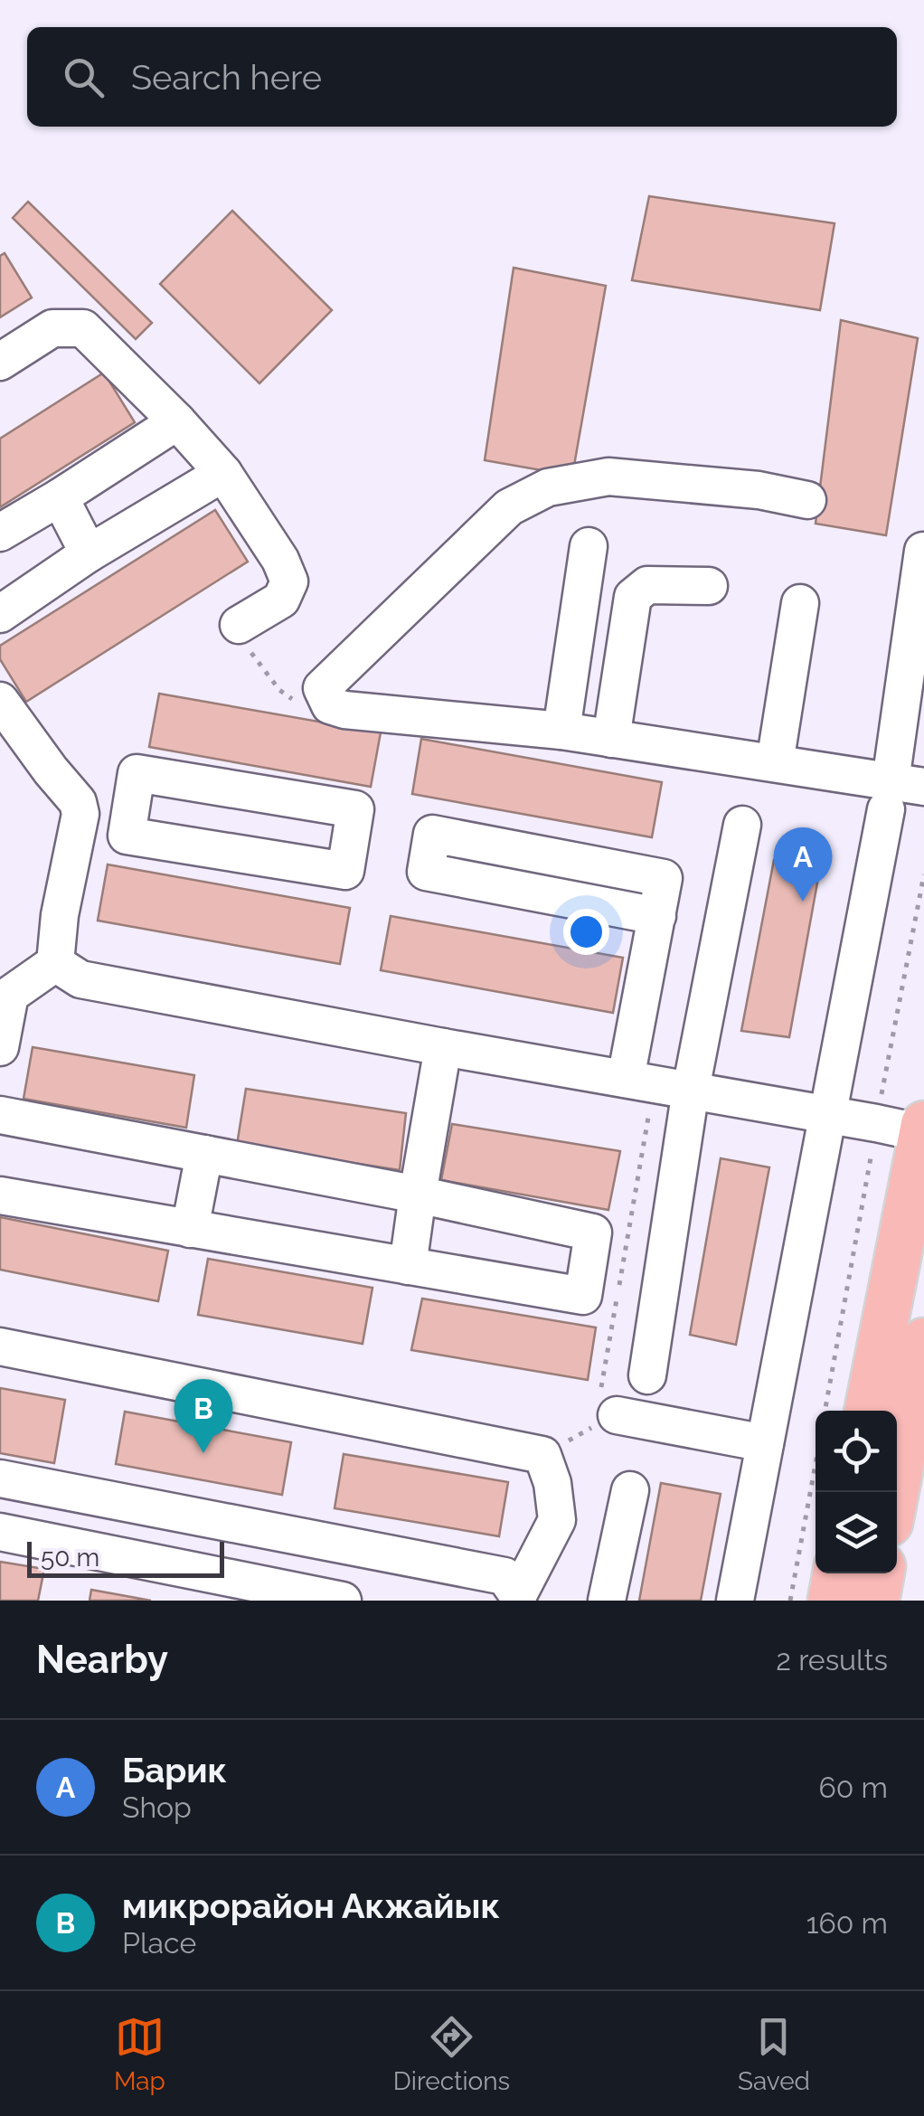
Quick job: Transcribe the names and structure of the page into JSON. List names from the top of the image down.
{
  "scale_bar": "50 m",
  "page": {
    "search": "Search here",
    "pins": ["A", "B"],
    "scale": "50 m",
    "heading": ["Nearby", "2 results"],
    "list": [
      {
        "mark": "A",
        "name": "Барик",
        "note": "Shop",
        "value": "60 m"
      },
      {
        "mark": "B",
        "name": "микрорайон Акжайык",
        "note": "Place",
        "value": "160 m"
      }
    ],
    "nav": ["Map", "Directions", "Saved"]
  }
}
